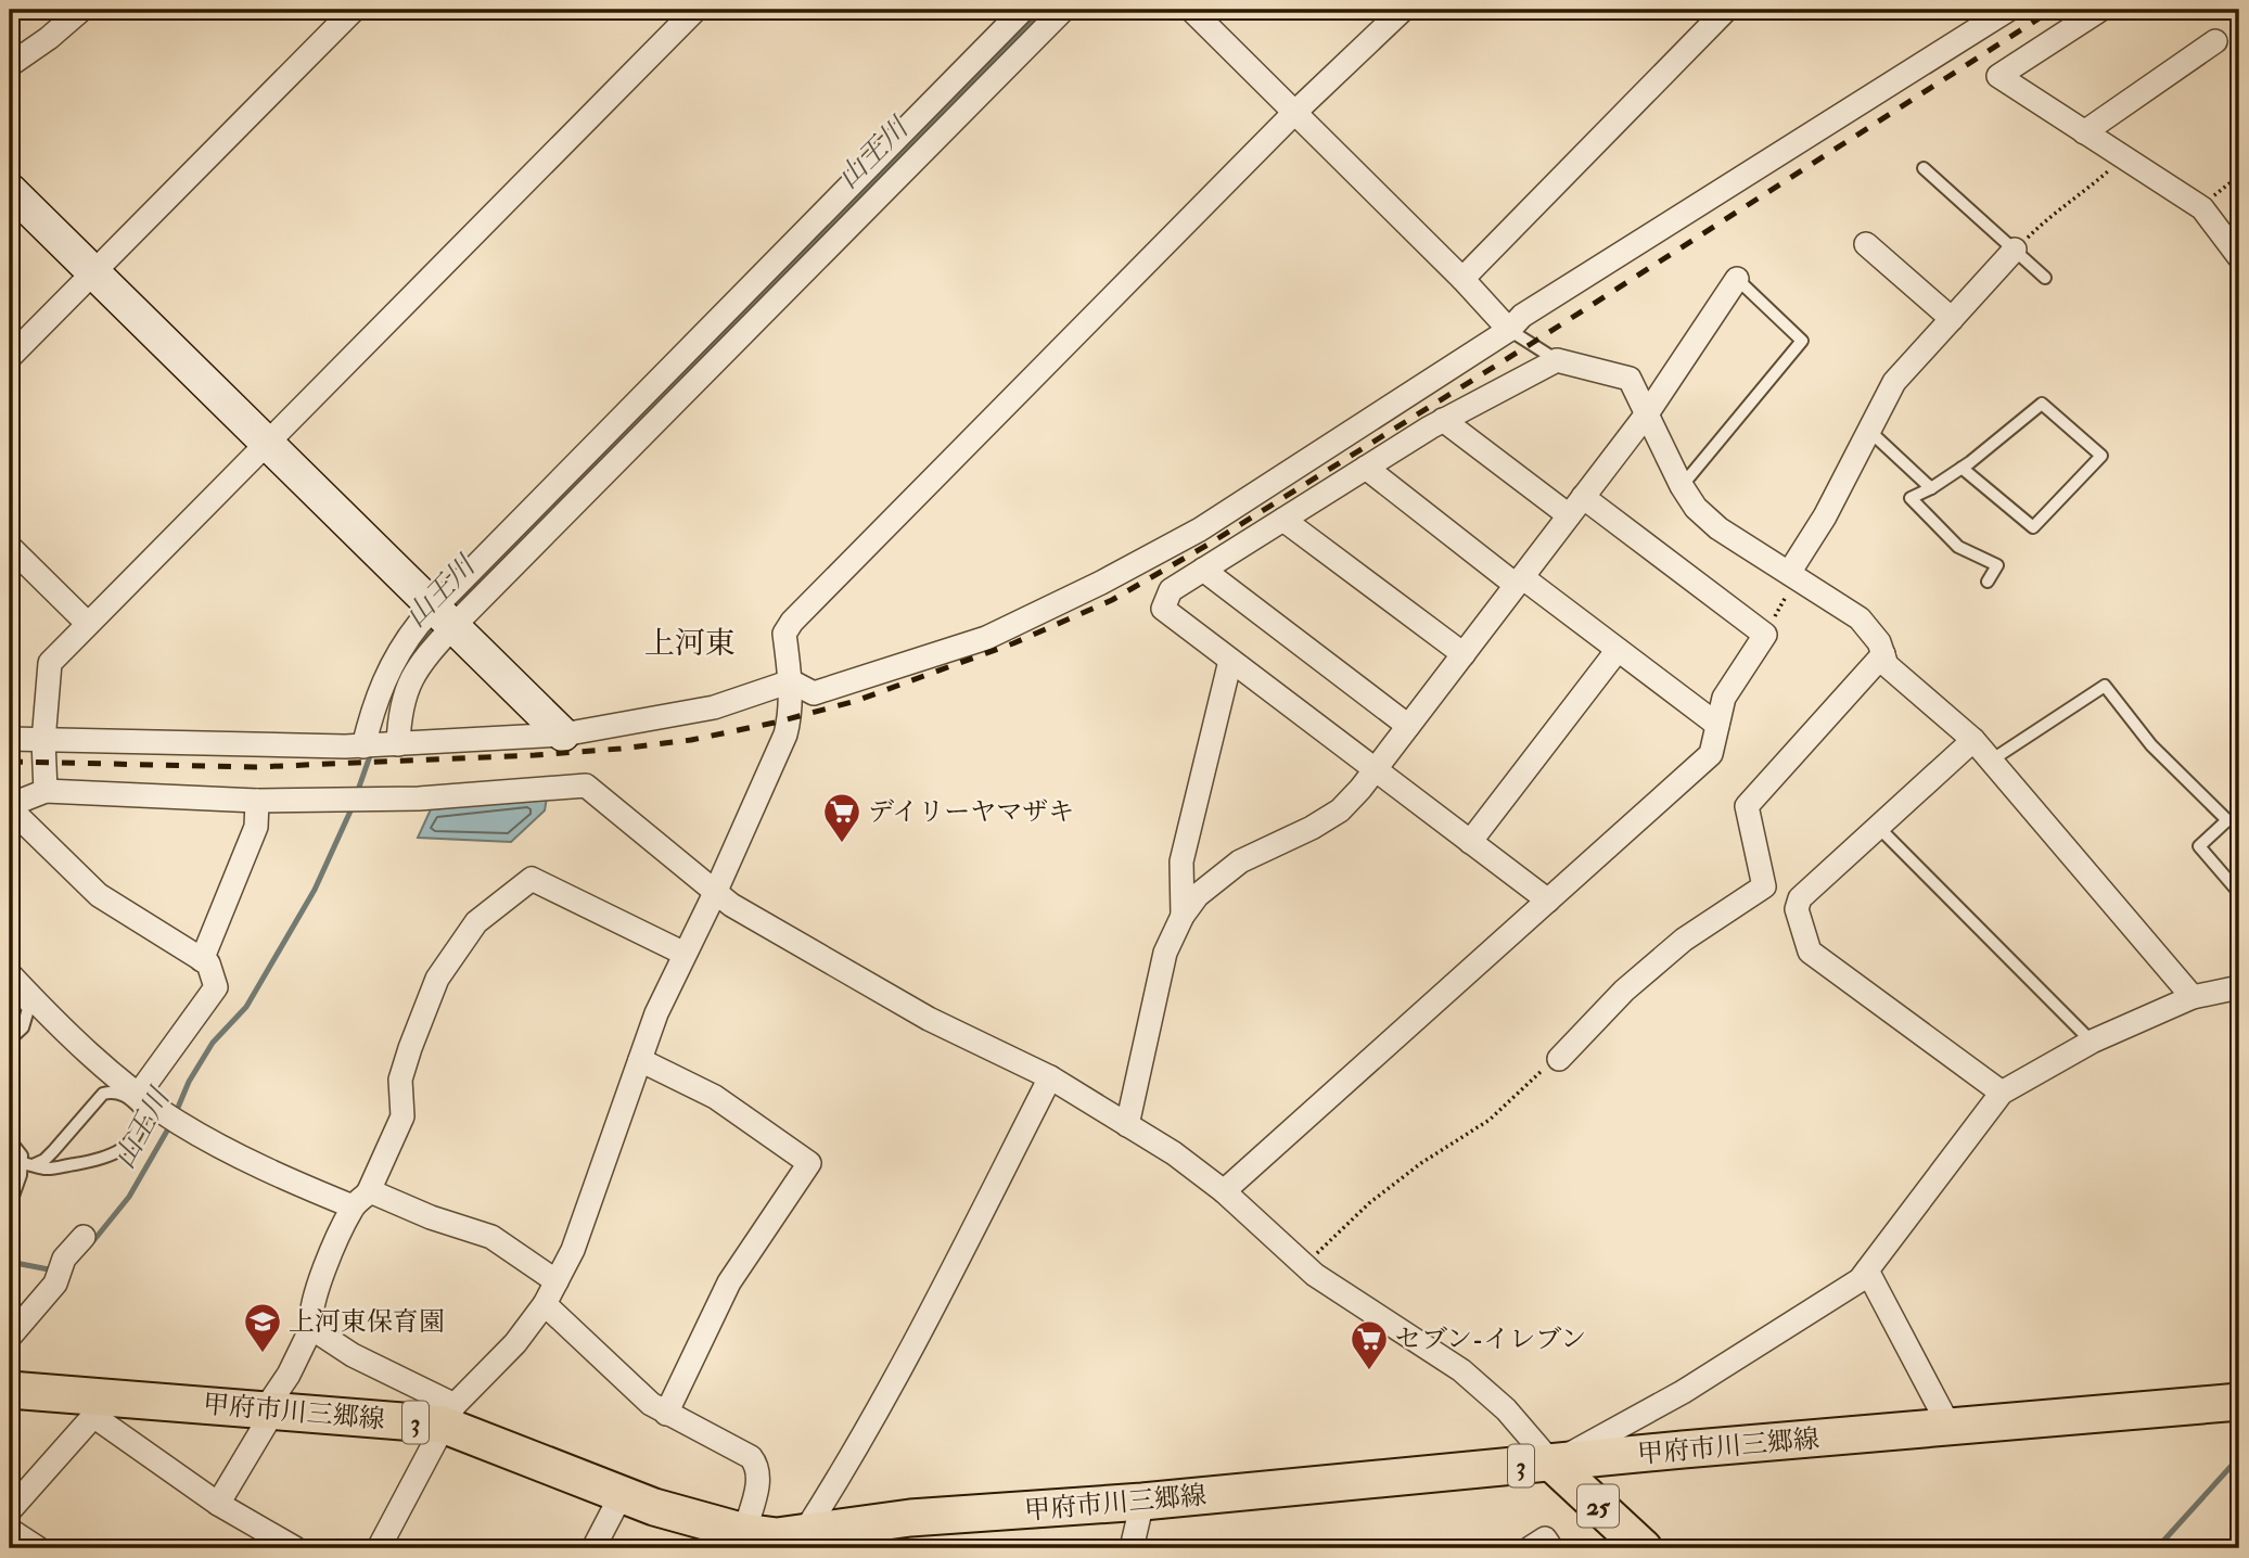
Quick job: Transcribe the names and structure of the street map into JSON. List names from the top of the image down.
{
  "streets": {
    "main road": ["甲府市川三郷線", "3", "25"]
  },
  "crossings": [
    ["甲府市川三郷線", "25"]
  ],
  "districts": ["上河東"],
  "water": ["山王川"],
  "places": {
    "supermarket": ["デイリーヤマザキ", "セブン-イレブン"],
    "school or university": ["上河東保育園"]
  }
}
